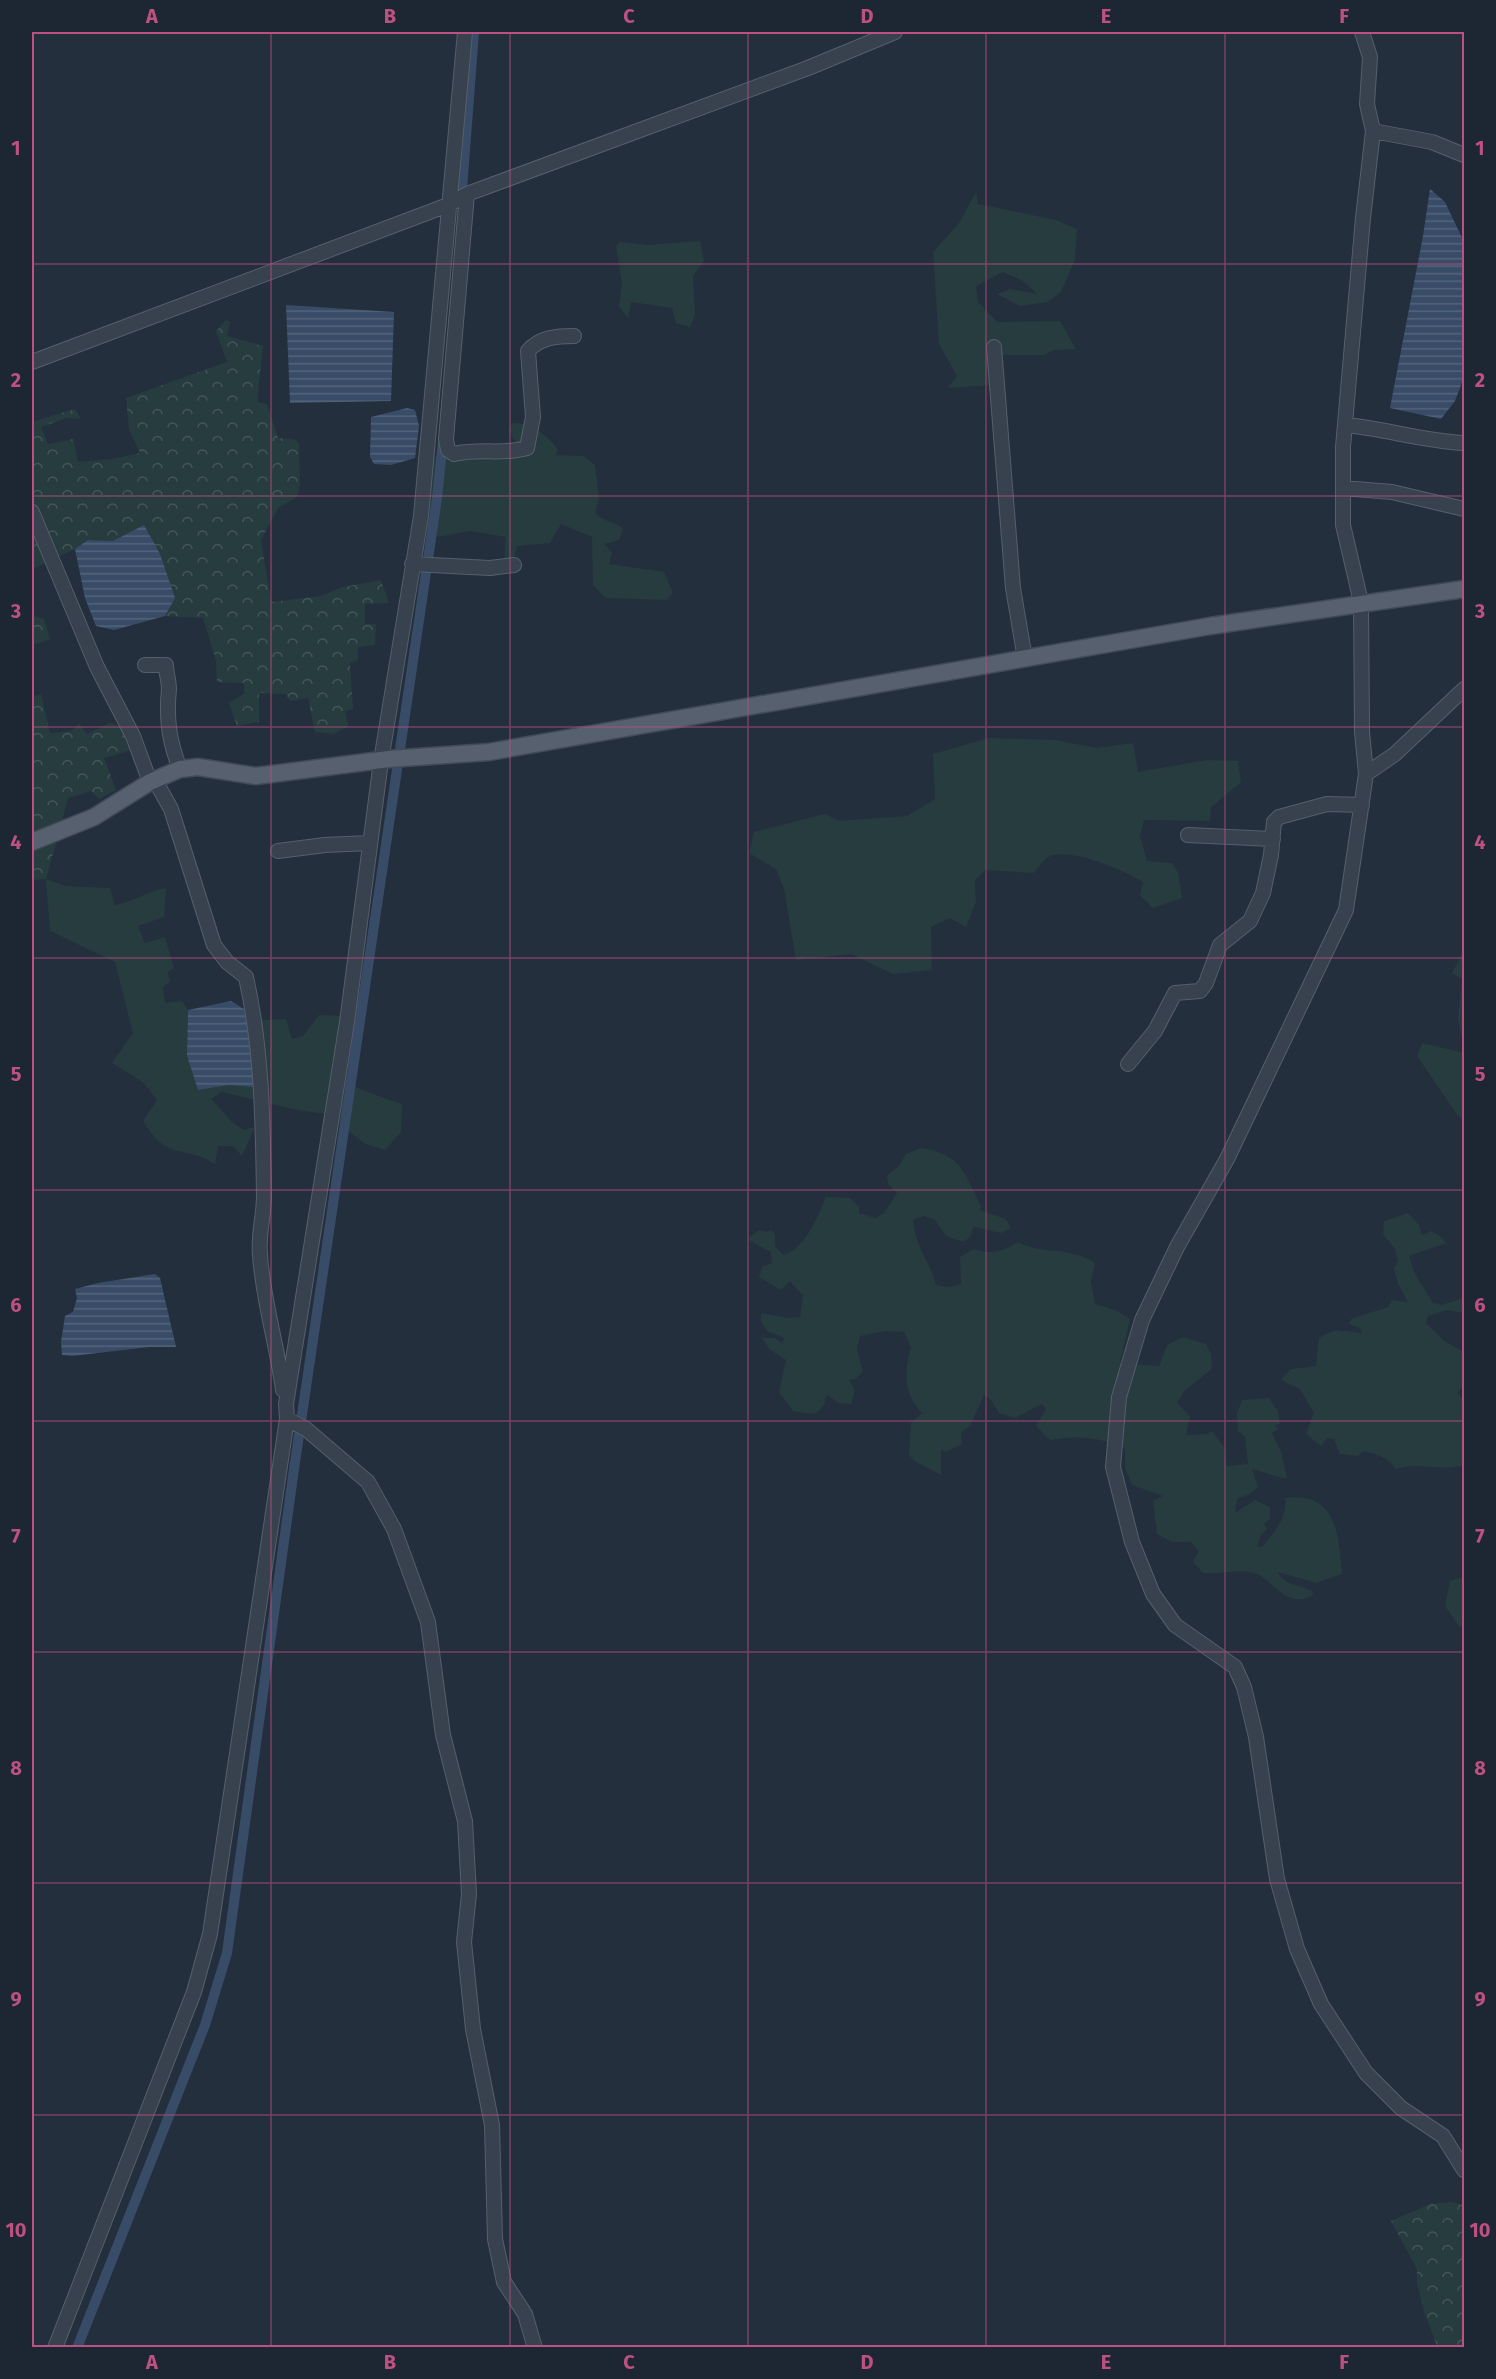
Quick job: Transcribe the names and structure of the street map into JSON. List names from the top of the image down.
{
  "grid": {
    "columns": [
      "A",
      "B",
      "C",
      "D",
      "E",
      "F"
    ],
    "rows": [
      "1",
      "2",
      "3",
      "4",
      "5",
      "6",
      "7",
      "8",
      "9",
      "10"
    ]
  }
}
